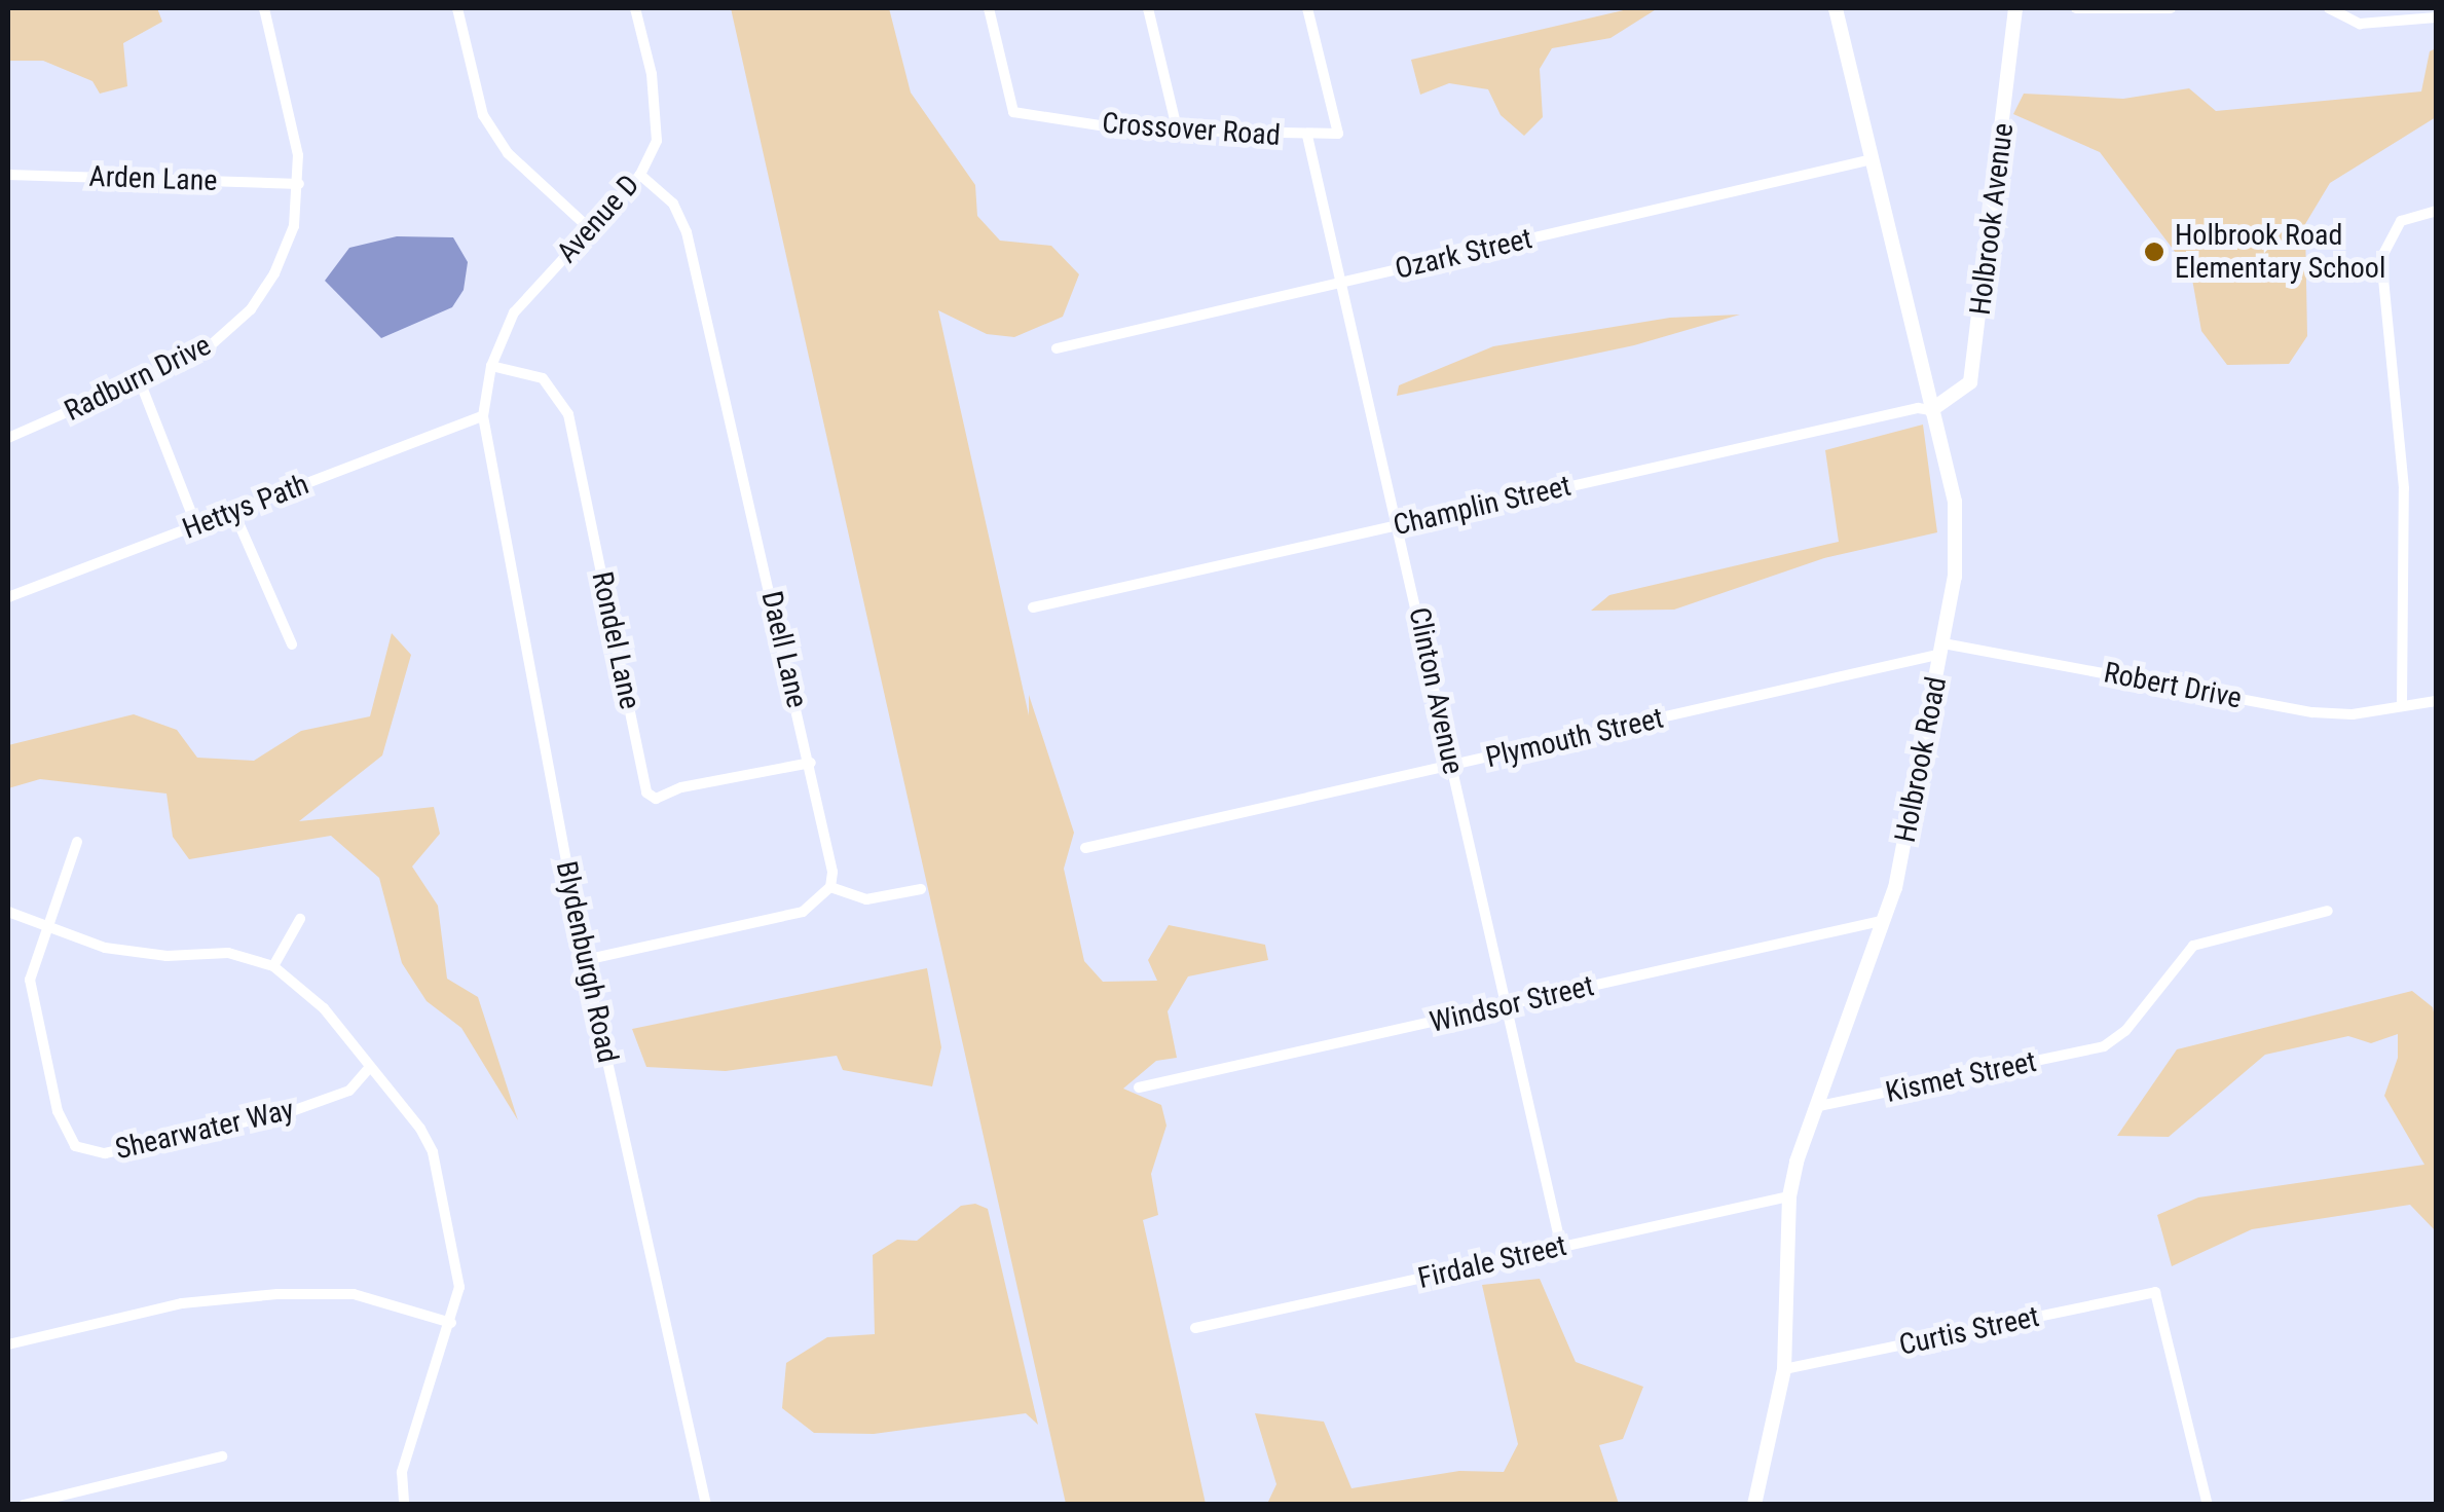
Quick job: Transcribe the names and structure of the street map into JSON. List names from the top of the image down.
{
  "streets": {
    "street": [
      "Crossover Road",
      "Arden Lane",
      "Avenue D",
      "Holbrook Avenue",
      "Ozark Street",
      "Radburn Drive",
      "Champlin Street",
      "Hettys Path",
      "Rondel Lane",
      "Daell Lane",
      "Robert Drive",
      "Clinton Avenue",
      "Plymouth Street",
      "Holbrook Road",
      "Blydenburgh Road",
      "Windsor Street",
      "Kismet Street",
      "Shearwater Way",
      "Firdale Street",
      "Curtis Street"
    ]
  },
  "crossings": [
    ["Crossover Road", "Clinton Avenue"],
    ["Arden Lane", "Radburn Drive"],
    ["Avenue D", "Hettys Path"],
    ["Avenue D", "Rondel Lane"],
    ["Avenue D", "Daell Lane"],
    ["Avenue D", "Blydenburgh Road"],
    ["Holbrook Avenue", "Champlin Street"],
    ["Holbrook Avenue", "Holbrook Road"],
    ["Ozark Street", "Clinton Avenue"],
    ["Ozark Street", "Holbrook Road"],
    ["Champlin Street", "Clinton Avenue"],
    ["Champlin Street", "Holbrook Road"],
    ["Hettys Path", "Blydenburgh Road"],
    ["Rondel Lane", "Daell Lane"],
    ["Robert Drive", "Plymouth Street"],
    ["Robert Drive", "Holbrook Road"],
    ["Clinton Avenue", "Plymouth Street"],
    ["Clinton Avenue", "Windsor Street"],
    ["Clinton Avenue", "Firdale Street"],
    ["Plymouth Street", "Holbrook Road"],
    ["Holbrook Road", "Windsor Street"],
    ["Holbrook Road", "Kismet Street"],
    ["Holbrook Road", "Firdale Street"],
    ["Holbrook Road", "Curtis Street"]
  ],
  "places": ["Holbrook Road Elementary School"]
}
